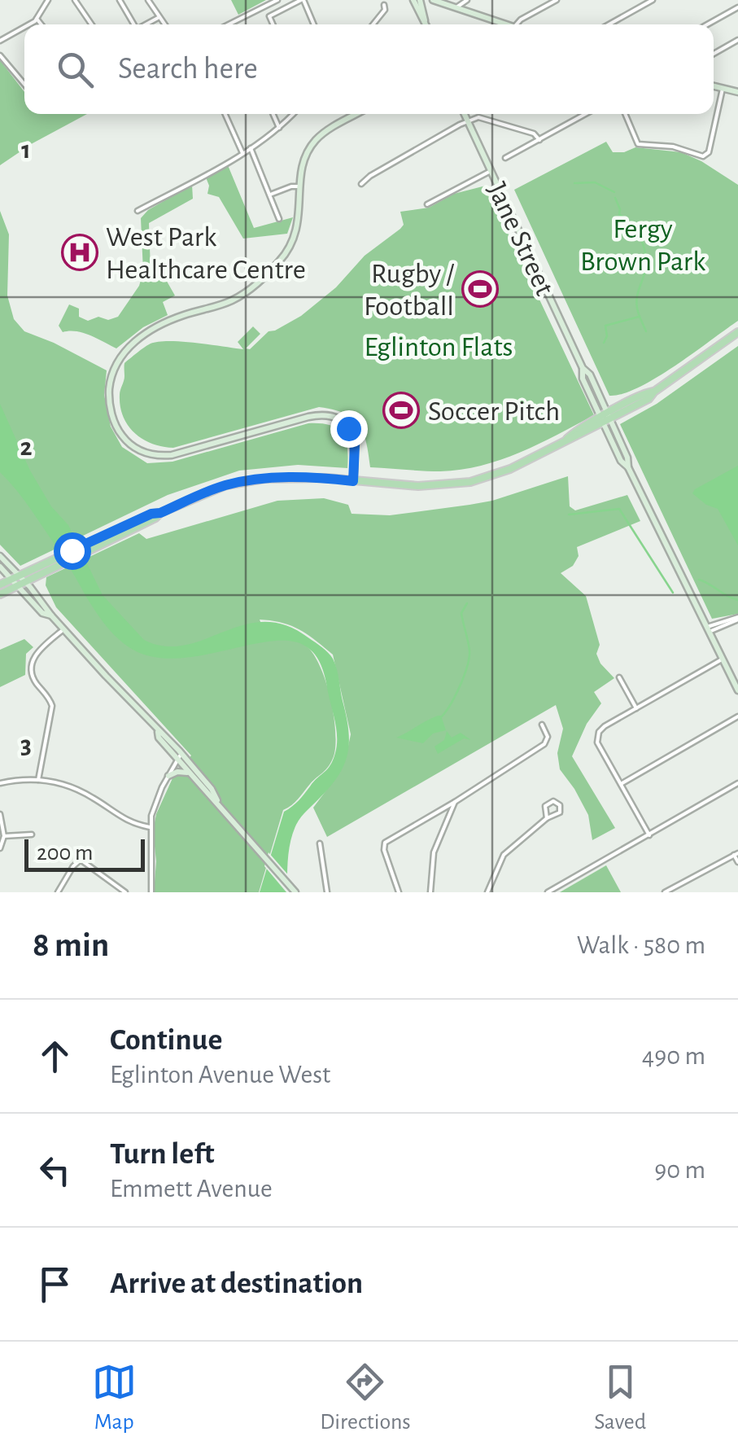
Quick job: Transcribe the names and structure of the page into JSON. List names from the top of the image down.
{
  "streets": {
    "main road": ["Jane Street"]
  },
  "parks": ["Fergy Brown Park", "Eglinton Flats"],
  "places": {
    "hospital": ["West Park Healthcare Centre"],
    "sports": ["Rugby / Football", "Soccer Pitch"]
  },
  "scale_bar": "200 m",
  "page": {
    "search": "Search here",
    "scale": "200 m",
    "heading": ["8 min", "Walk · 580 m"],
    "list": [
      ["Continue", "Eglinton Avenue West", "490 m"],
      ["Turn left", "Emmett Avenue", "90 m"],
      "Arrive at destination"
    ],
    "nav": ["Map", "Directions", "Saved"]
  },
  "grid": {
    "rows": ["1", "2", "3"]
  }
}
